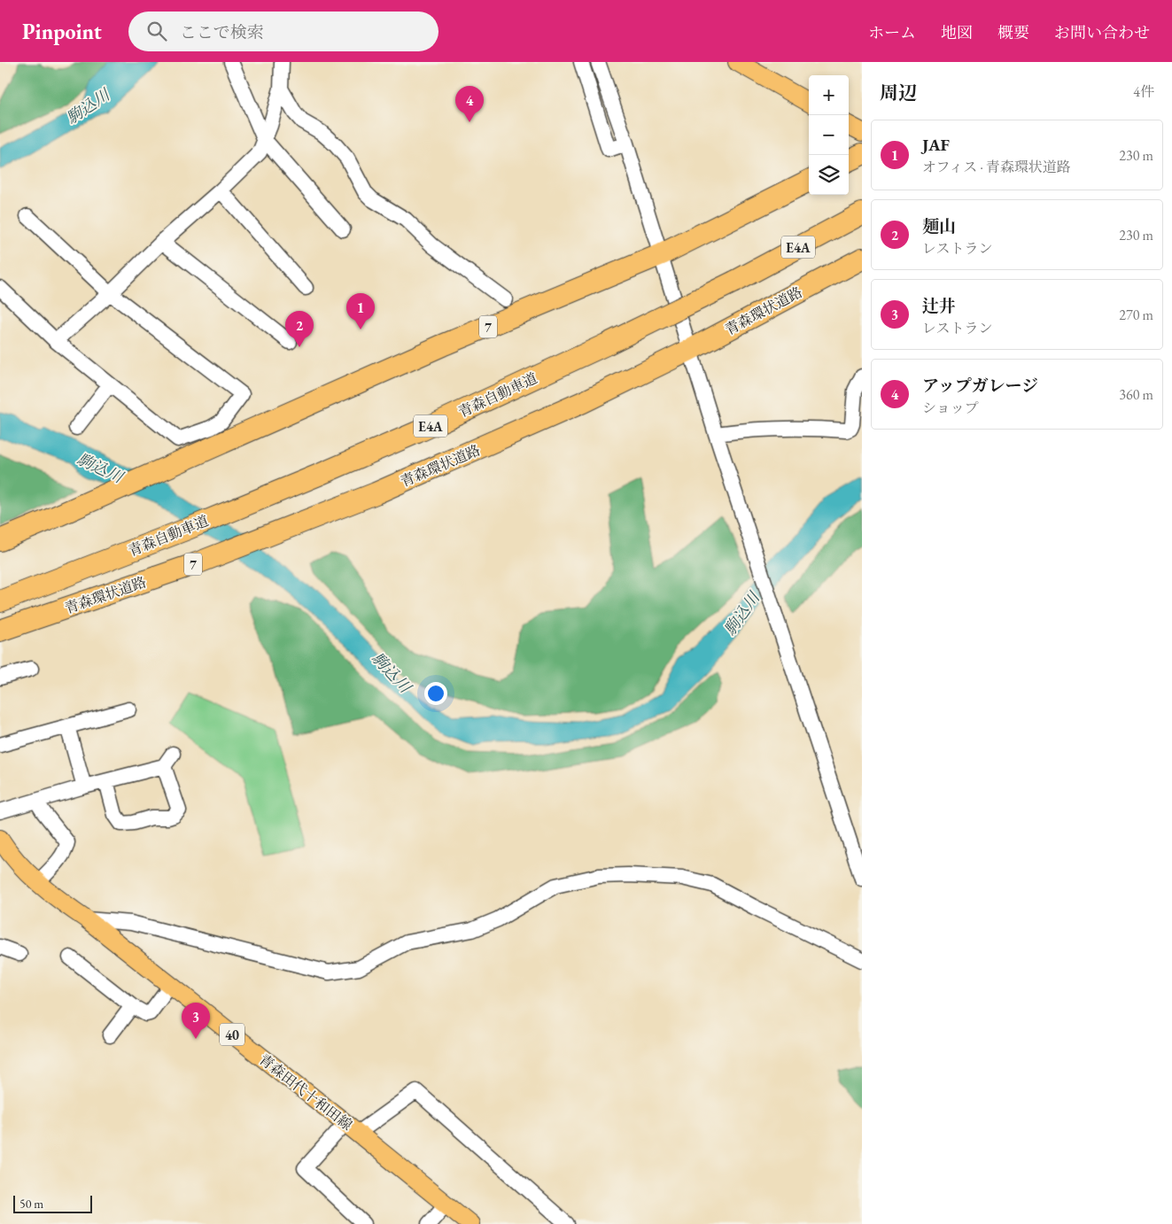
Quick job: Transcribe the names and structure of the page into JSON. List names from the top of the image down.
{
  "streets": {
    "highway": [
      "E4A",
      "青森環状道路",
      "7",
      "青森自動車道"
    ],
    "main road": ["40", "青森田代十和田線"]
  },
  "water": ["駒込川"],
  "scale_bar": "50 m",
  "page": {
    "header": "Pinpoint",
    "search": "ここで検索",
    "nav": [
      "ホーム",
      "地図",
      "概要",
      "お問い合わせ"
    ],
    "heading": ["周辺", "4件"],
    "map_buttons": ["+", "−"],
    "pins": [
      "4",
      "1",
      "2",
      "3"
    ],
    "list": [
      {
        "mark": "1",
        "name": "JAF",
        "note": "オフィス · 青森環状道路",
        "value": "230 m"
      },
      {
        "mark": "2",
        "name": "麺山",
        "note": "レストラン",
        "value": "230 m"
      },
      {
        "mark": "3",
        "name": "辻井",
        "note": "レストラン",
        "value": "270 m"
      },
      {
        "mark": "4",
        "name": "アップガレージ",
        "note": "ショップ",
        "value": "360 m"
      }
    ],
    "scale": "50 m"
  }
}
